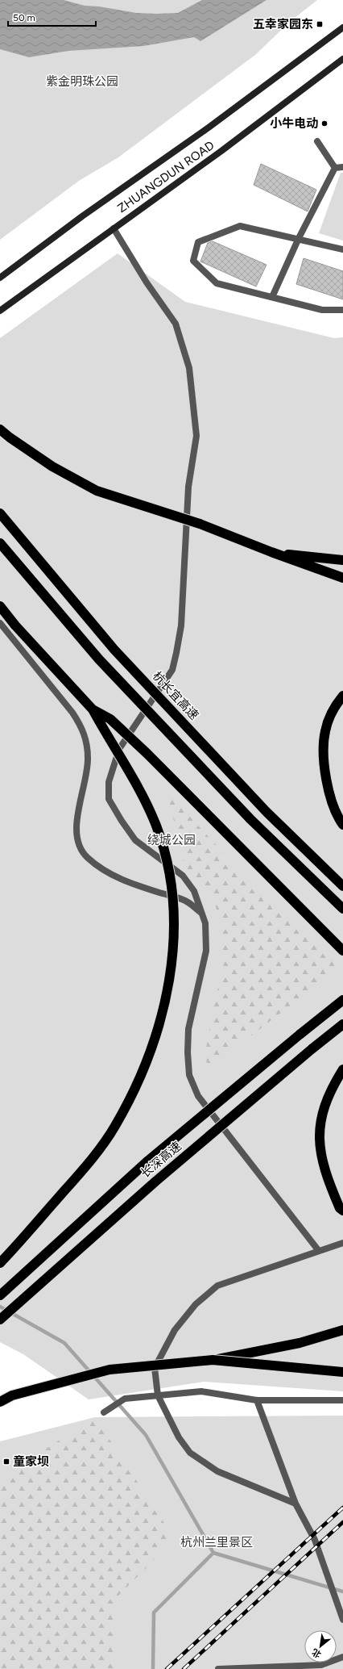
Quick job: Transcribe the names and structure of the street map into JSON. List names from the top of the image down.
{
  "streets": {
    "highway": ["杭长宜高速", "长深高速"],
    "main road": ["ZHUANGDUN ROAD"]
  },
  "parks": ["紫金明珠公园", "绕城公园", "杭州兰里景区"],
  "places": {
    "transit": ["五幸家园东", "童家坝"],
    "other": ["小牛电动"]
  },
  "scale_bar": "50 m",
  "north": "bottom left"
}
